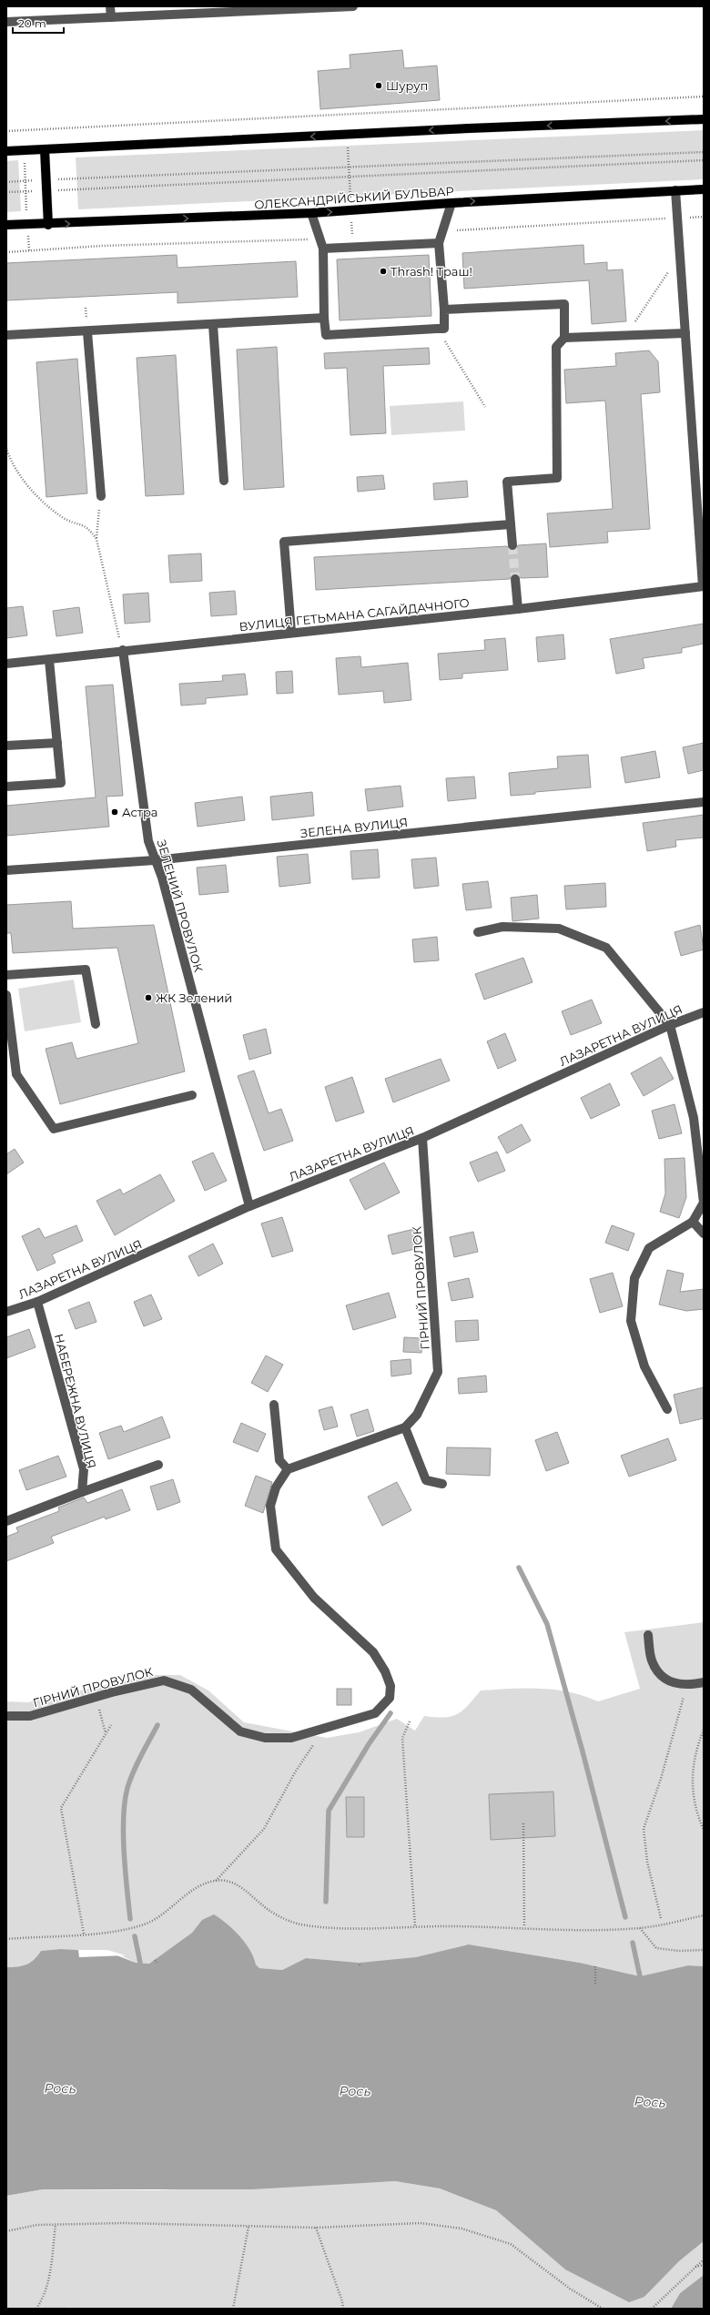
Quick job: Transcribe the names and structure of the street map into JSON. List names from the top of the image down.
{
  "streets": {
    "main road": ["ОЛЕКСАНДРІЙСЬКИЙ БУЛЬВАР"],
    "street": [
      "ВУЛИЦЯ ГЕТЬМАНА САГАЙДАЧНОГО",
      "ЗЕЛЕНА ВУЛИЦЯ",
      "ЗЕЛЕНИЙ ПРОВУЛОК",
      "ЛАЗАРЕТНА ВУЛИЦЯ",
      "ГІРНИЙ ПРОВУЛОК",
      "НАБЕРЕЖНА ВУЛИЦЯ"
    ]
  },
  "crossings": [
    ["ВУЛИЦЯ ГЕТЬМАНА САГАЙДАЧНОГО", "ЗЕЛЕНИЙ ПРОВУЛОК"],
    ["ЗЕЛЕНА ВУЛИЦЯ", "ЗЕЛЕНИЙ ПРОВУЛОК"],
    ["ЗЕЛЕНИЙ ПРОВУЛОК", "ЛАЗАРЕТНА ВУЛИЦЯ"],
    ["ЛАЗАРЕТНА ВУЛИЦЯ", "ГІРНИЙ ПРОВУЛОК"],
    ["ЛАЗАРЕТНА ВУЛИЦЯ", "НАБЕРЕЖНА ВУЛИЦЯ"]
  ],
  "water": ["Рось"],
  "places": [
    "Шуруп",
    "Thrash! Траш!",
    "Астра",
    "ЖК Зелений"
  ],
  "scale_bar": "20 m"
}
